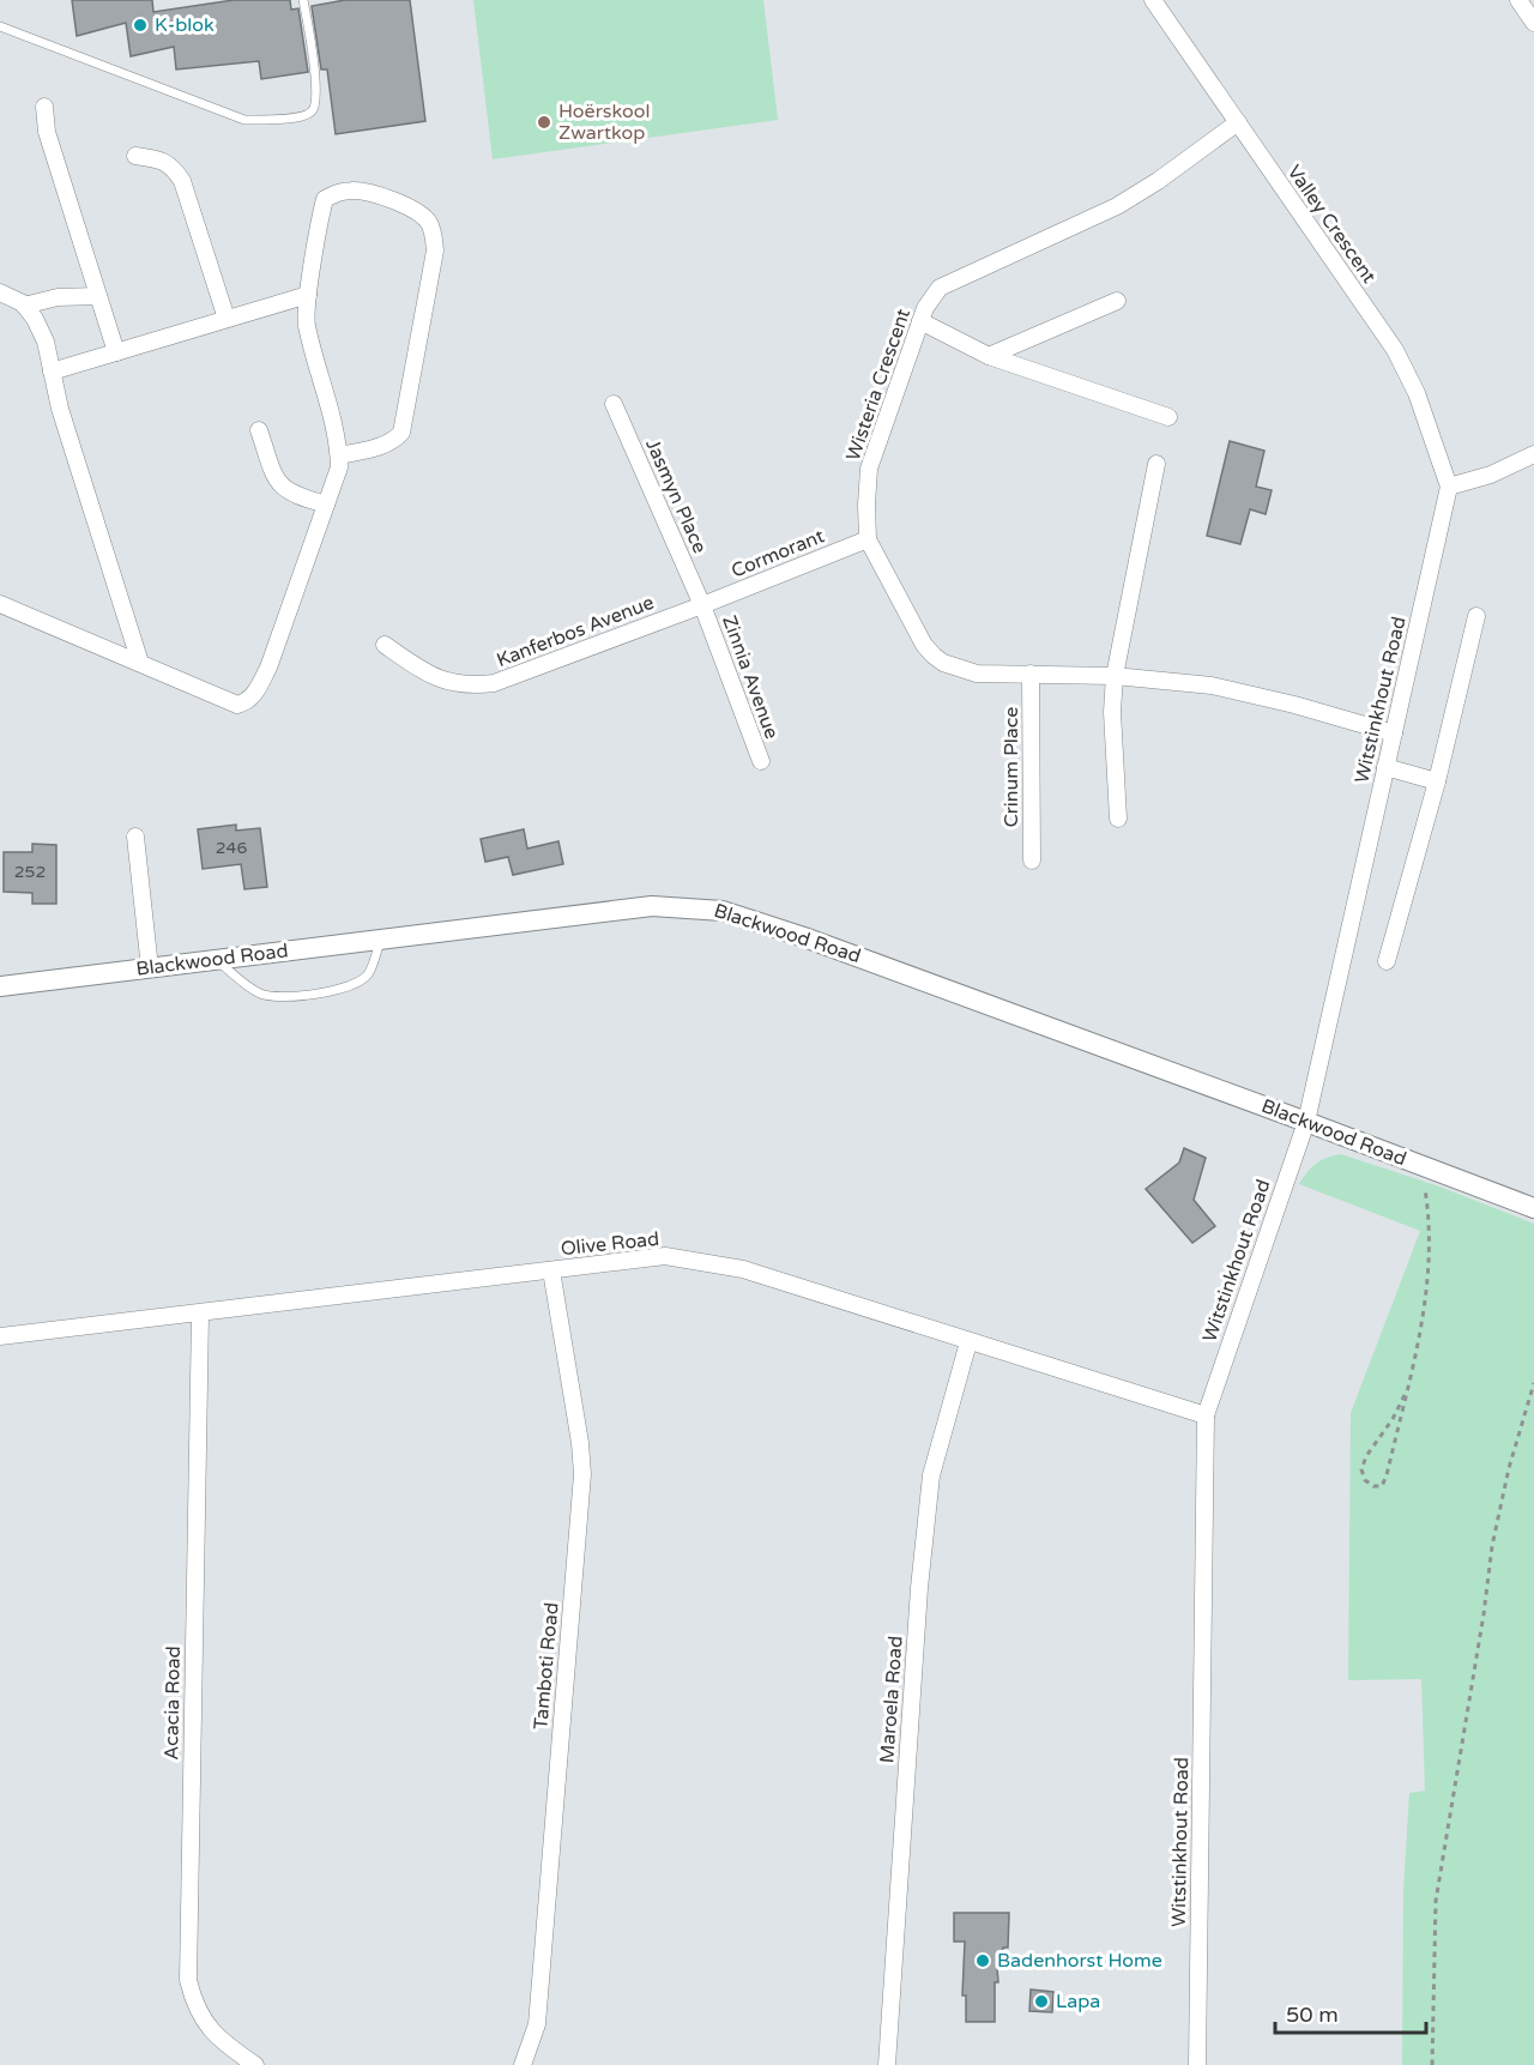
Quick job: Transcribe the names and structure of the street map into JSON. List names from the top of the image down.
{
  "streets": {
    "street": [
      "Valley Crescent",
      "Wisteria Crescent",
      "Jasmyn Place",
      "Cormorant",
      "Kanferbos Avenue",
      "Zinnia Avenue",
      "Witstinkhout Road",
      "Crinum Place",
      "Blackwood Road",
      "Olive Road",
      "Tamboti Road",
      "Maroela Road",
      "Acacia Road"
    ]
  },
  "crossings": [
    ["Valley Crescent", "Wisteria Crescent"],
    ["Valley Crescent", "Witstinkhout Road"],
    ["Wisteria Crescent", "Cormorant"],
    ["Wisteria Crescent", "Witstinkhout Road"],
    ["Wisteria Crescent", "Crinum Place"],
    ["Jasmyn Place", "Cormorant"],
    ["Jasmyn Place", "Kanferbos Avenue"],
    ["Jasmyn Place", "Zinnia Avenue"],
    ["Cormorant", "Kanferbos Avenue"],
    ["Cormorant", "Zinnia Avenue"],
    ["Kanferbos Avenue", "Zinnia Avenue"],
    ["Witstinkhout Road", "Blackwood Road"],
    ["Witstinkhout Road", "Olive Road"],
    ["Olive Road", "Tamboti Road"],
    ["Olive Road", "Maroela Road"],
    ["Olive Road", "Acacia Road"]
  ],
  "places": [
    "K-blok",
    "Hoërskool Zwartkop",
    "Badenhorst Home",
    "Lapa"
  ],
  "house_numbers": ["246", "252"],
  "scale_bar": "50 m"
}
